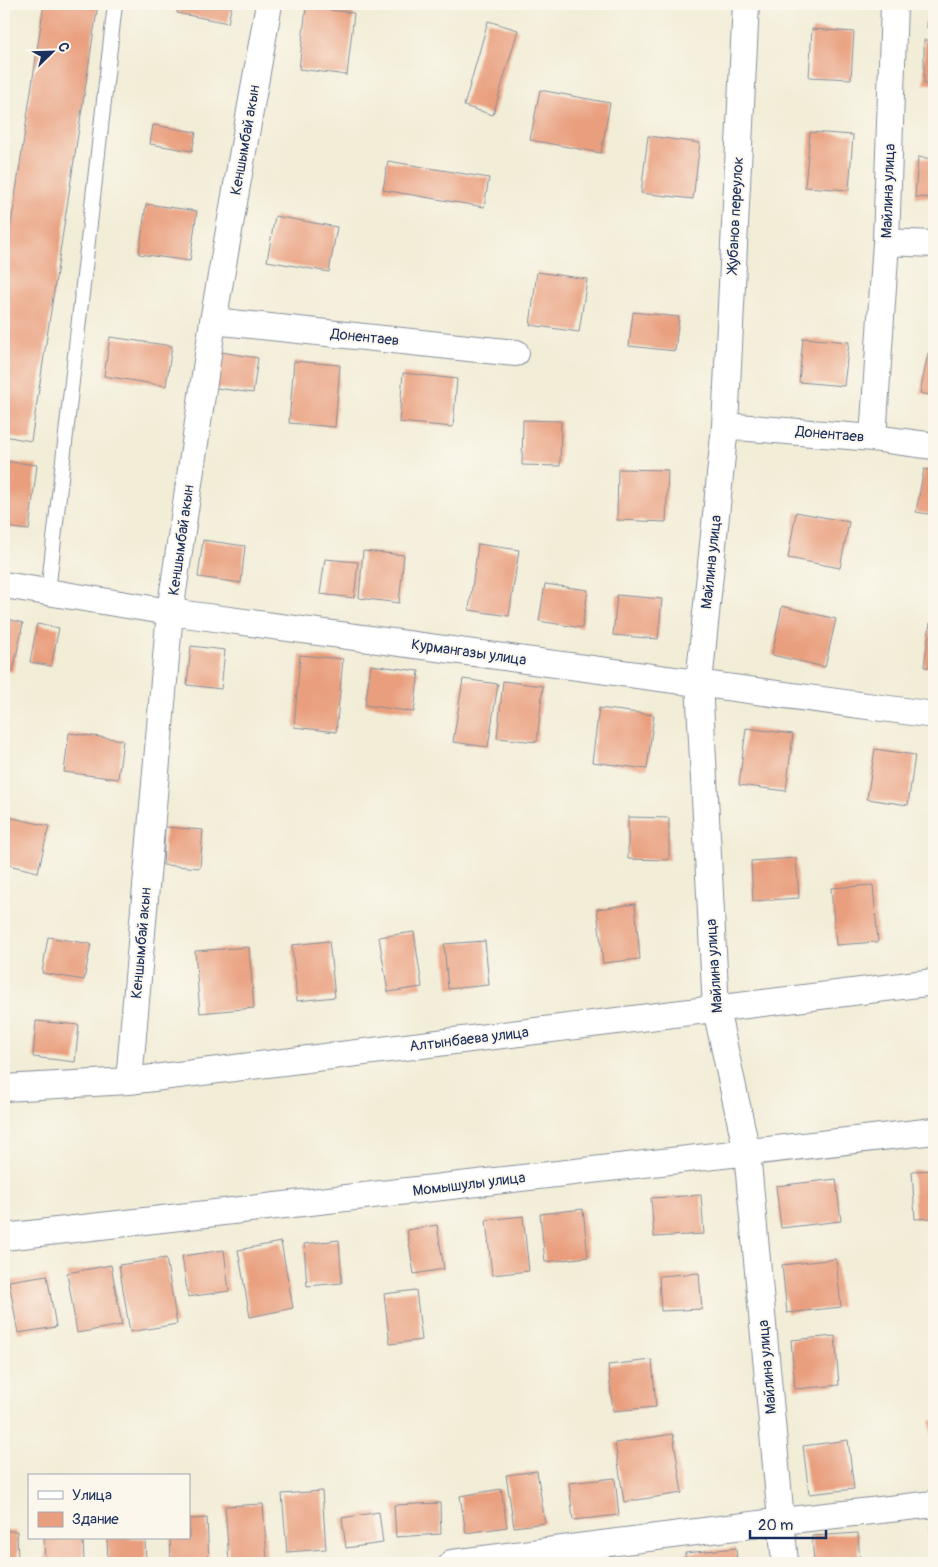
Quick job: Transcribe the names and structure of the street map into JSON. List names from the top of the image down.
{
  "streets": {
    "street": [
      "Кеншымбай акын",
      "Майлина улица",
      "Жубанов переулок",
      "Донентаев",
      "Курмангазы улица",
      "Алтынбаева улица",
      "Момышулы улица"
    ]
  },
  "crossings": [
    ["Кеншымбай акын", "Донентаев"],
    ["Кеншымбай акын", "Курмангазы улица"],
    ["Кеншымбай акын", "Алтынбаева улица"],
    ["Майлина улица", "Жубанов переулок"],
    ["Майлина улица", "Донентаев"],
    ["Майлина улица", "Курмангазы улица"],
    ["Майлина улица", "Алтынбаева улица"],
    ["Майлина улица", "Момышулы улица"],
    ["Жубанов переулок", "Донентаев"]
  ],
  "legend": ["Улица", "Здание"],
  "scale_bar": "20 m",
  "north": "top right"
}
